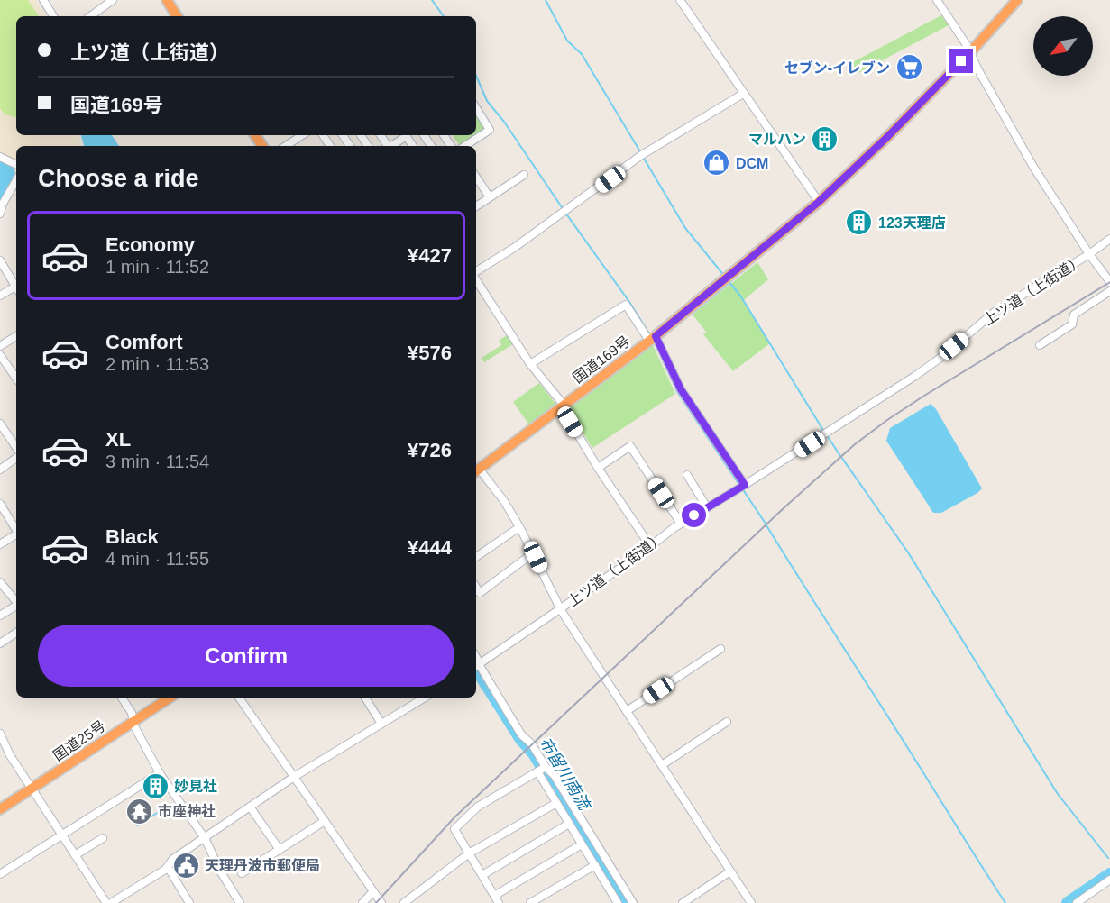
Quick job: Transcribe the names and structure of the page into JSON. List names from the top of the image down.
{
  "streets": {
    "highway": ["国道169号", "国道25号"],
    "street": ["上ツ道（上街道）"]
  },
  "water": ["布留川南流"],
  "places": {
    "supermarket": ["セブン-イレブン"],
    "building": ["マルハン", "123天理店", "妙見社"],
    "shop": ["DCM"],
    "temple": ["市座神社"],
    "public building": ["天理丹波市郵便局"]
  },
  "north": "bottom left",
  "page": {
    "banner": ["上ツ道（上街道）", "国道169号"],
    "heading": "Choose a ride",
    "list": [
      {
        "name": "Economy",
        "note": "1 min · 11:52",
        "value": "¥427"
      },
      {
        "name": "Comfort",
        "note": "2 min · 11:53",
        "value": "¥576"
      },
      {
        "name": "XL",
        "note": "3 min · 11:54",
        "value": "¥726"
      },
      {
        "name": "Black",
        "note": "4 min · 11:55",
        "value": "¥444"
      }
    ],
    "buttons": "Confirm"
  }
}
